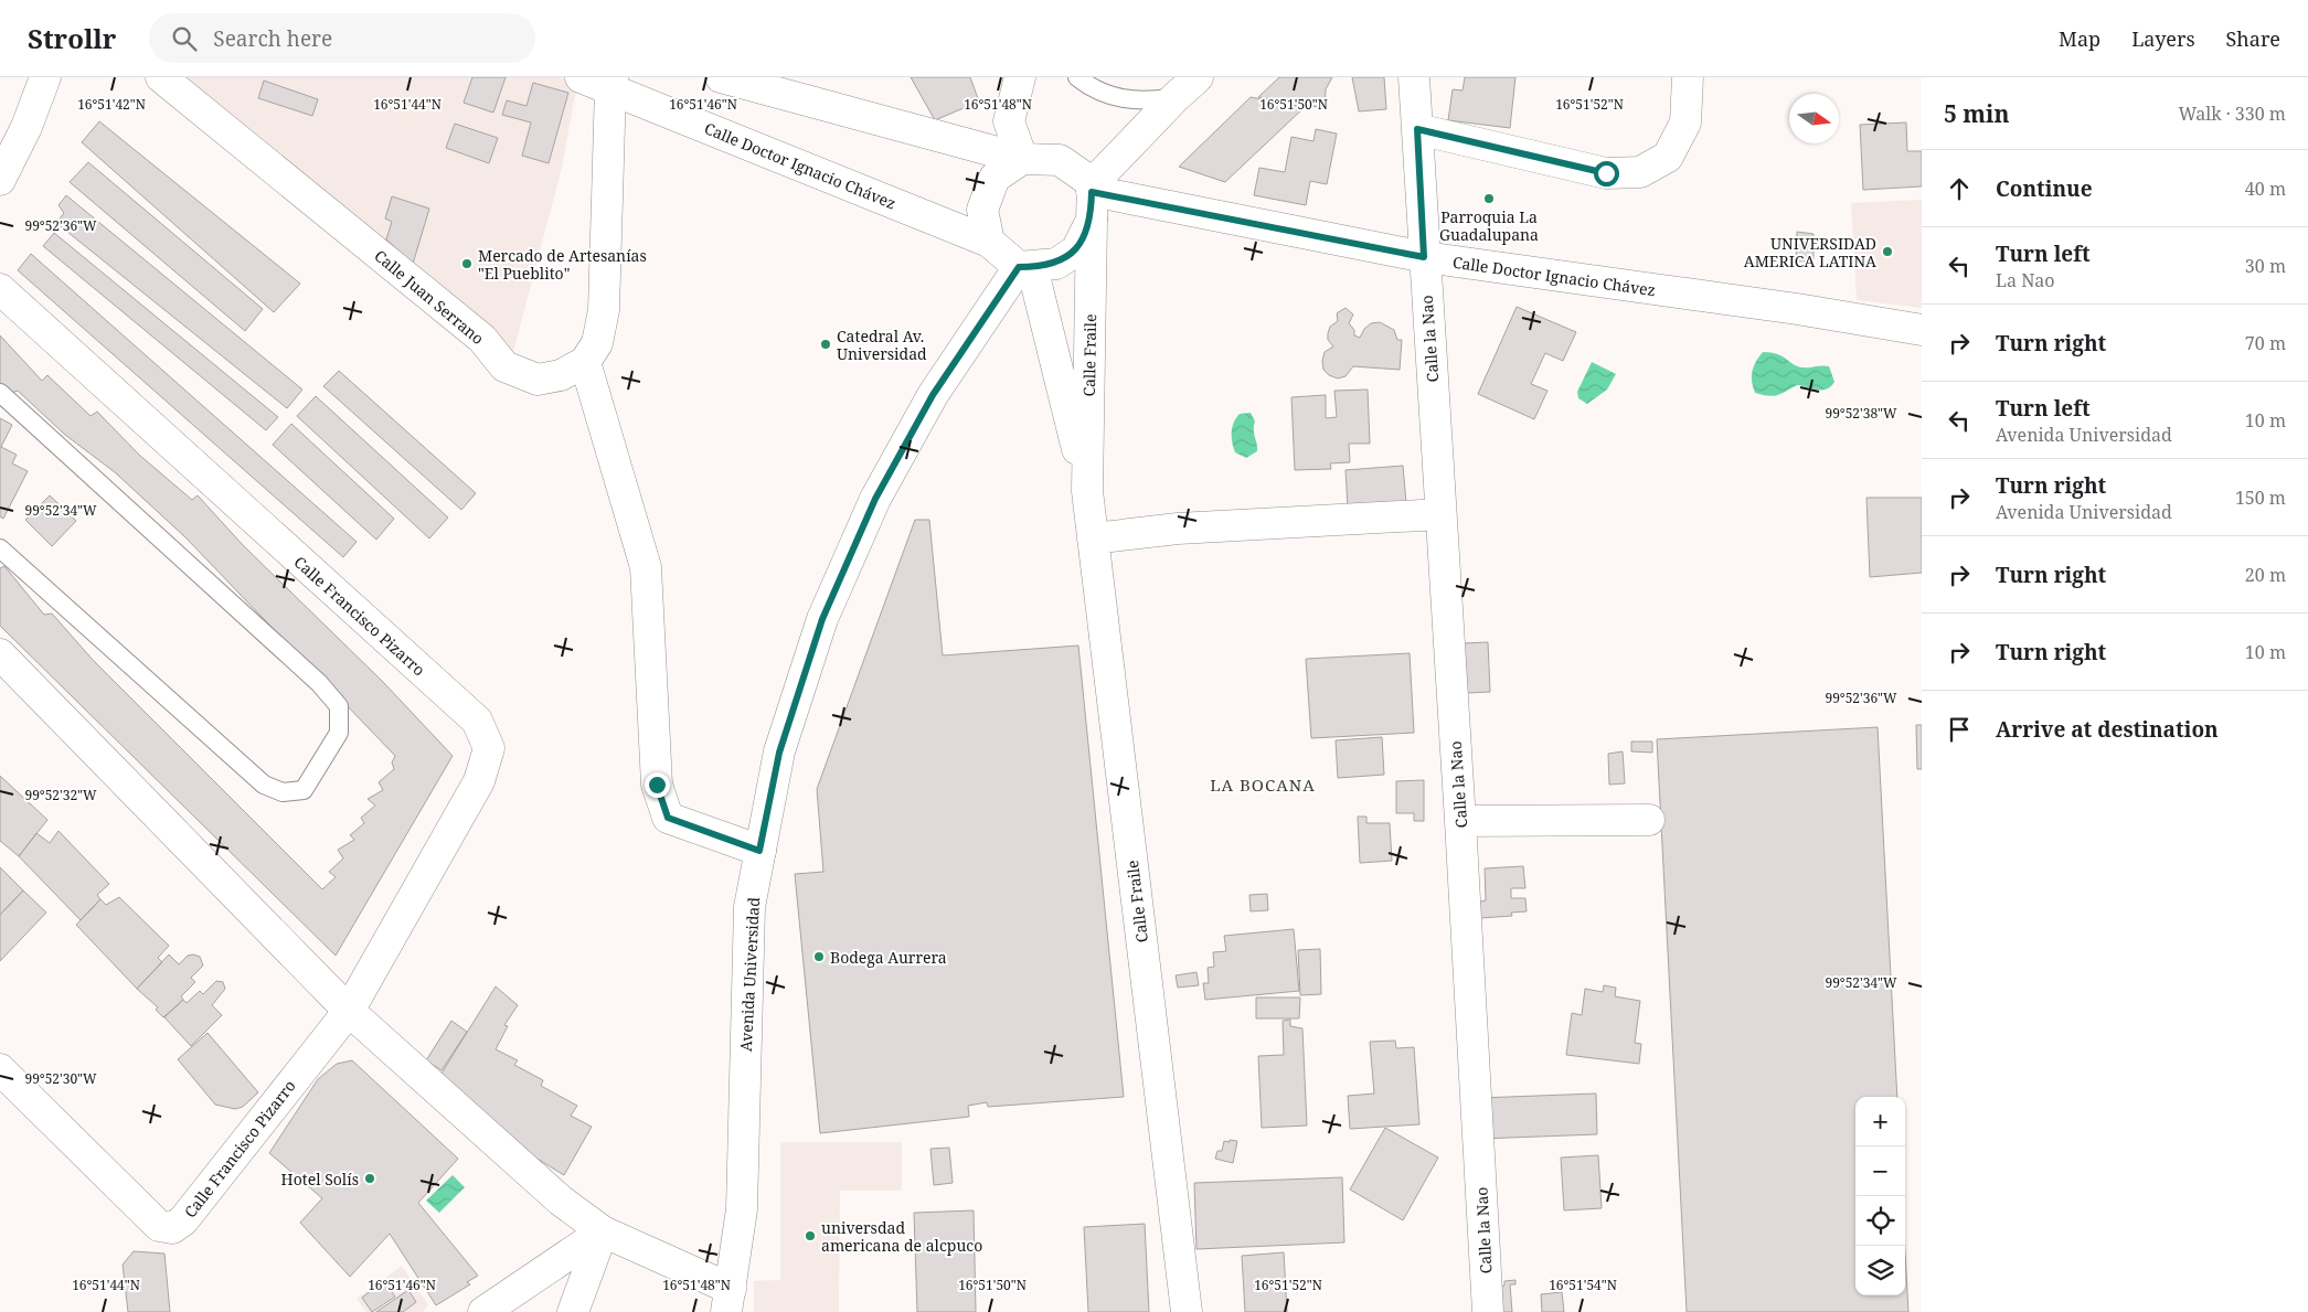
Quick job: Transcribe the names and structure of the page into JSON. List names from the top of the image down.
{
  "streets": {
    "street": [
      "Calle Doctor Ignacio Chávez",
      "Calle Juan Serrano",
      "Calle la Nao",
      "Calle Fraile",
      "Calle Francisco Pizarro",
      "Avenida Universidad"
    ]
  },
  "crossings": [
    ["Calle Doctor Ignacio Chávez", "Calle la Nao"],
    ["Calle Doctor Ignacio Chávez", "Calle Fraile"],
    ["Calle Doctor Ignacio Chávez", "Avenida Universidad"],
    ["Calle Fraile", "Avenida Universidad"]
  ],
  "districts": ["LA BOCANA"],
  "places": [
    "Parroquia La Guadalupana",
    "UNIVERSIDAD AMERICA LATINA",
    "Mercado de Artesanías \"El Pueblito\"",
    "Catedral Av. Universidad",
    "Bodega Aurrera",
    "Hotel Solís",
    "universdad americana de alcpuco"
  ],
  "north": "right",
  "page": {
    "header": "Strollr",
    "search": "Search here",
    "nav": ["Map", "Layers", "Share"],
    "heading": ["5 min", "Walk · 330 m"],
    "list": [
      ["Continue", "40 m"],
      ["Turn left", "La Nao", "30 m"],
      ["Turn right", "70 m"],
      ["Turn left", "Avenida Universidad", "10 m"],
      ["Turn right", "Avenida Universidad", "150 m"],
      ["Turn right", "20 m"],
      ["Turn right", "10 m"],
      "Arrive at destination"
    ],
    "map_buttons": ["+", "−"]
  },
  "coordinates": [
    "16°51'42\"N",
    "16°51'44\"N",
    "16°51'46\"N",
    "16°51'48\"N",
    "16°51'50\"N",
    "16°51'52\"N",
    "99°52'36\"W",
    "99°52'38\"W",
    "99°52'34\"W",
    "99°52'32\"W",
    "99°52'30\"W",
    "16°51'54\"N"
  ]
}
